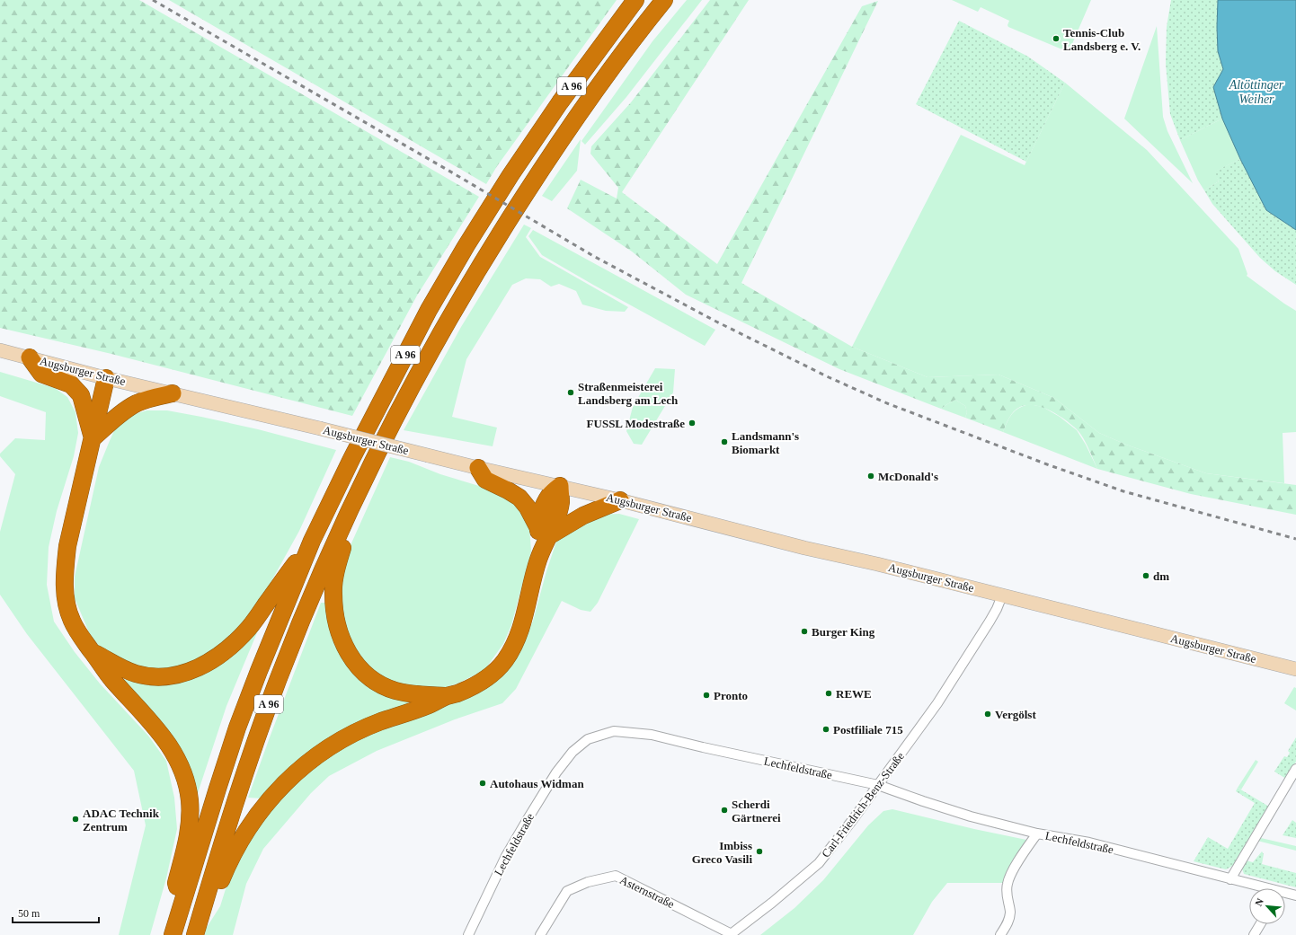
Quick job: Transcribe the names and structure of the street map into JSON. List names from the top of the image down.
{
  "streets": {
    "highway": ["A 96"],
    "main road": ["Augsburger Straße"],
    "street": ["Lechfeldstraße", "Carl-Friedrich-Benz-Straße", "Asternstraße"]
  },
  "crossings": [
    ["Augsburger Straße", "Carl-Friedrich-Benz-Straße"],
    ["Lechfeldstraße", "Carl-Friedrich-Benz-Straße"],
    ["Carl-Friedrich-Benz-Straße", "Asternstraße"]
  ],
  "water": ["Altöttinger Weiher"],
  "places": [
    "Tennis-Club Landsberg e. V.",
    "Straßenmeisterei Landsberg am Lech",
    "FUSSL Modestraße",
    "Landsmann's Biomarkt",
    "McDonald's",
    "dm",
    "Burger King",
    "REWE",
    "Pronto",
    "Vergölst",
    "Postfiliale 715",
    "Autohaus Widman",
    "Scherdi Gärtnerei",
    "ADAC Technik Zentrum",
    "Imbiss Greco Vasili"
  ],
  "scale_bar": "50 m",
  "north": "top left"
}
